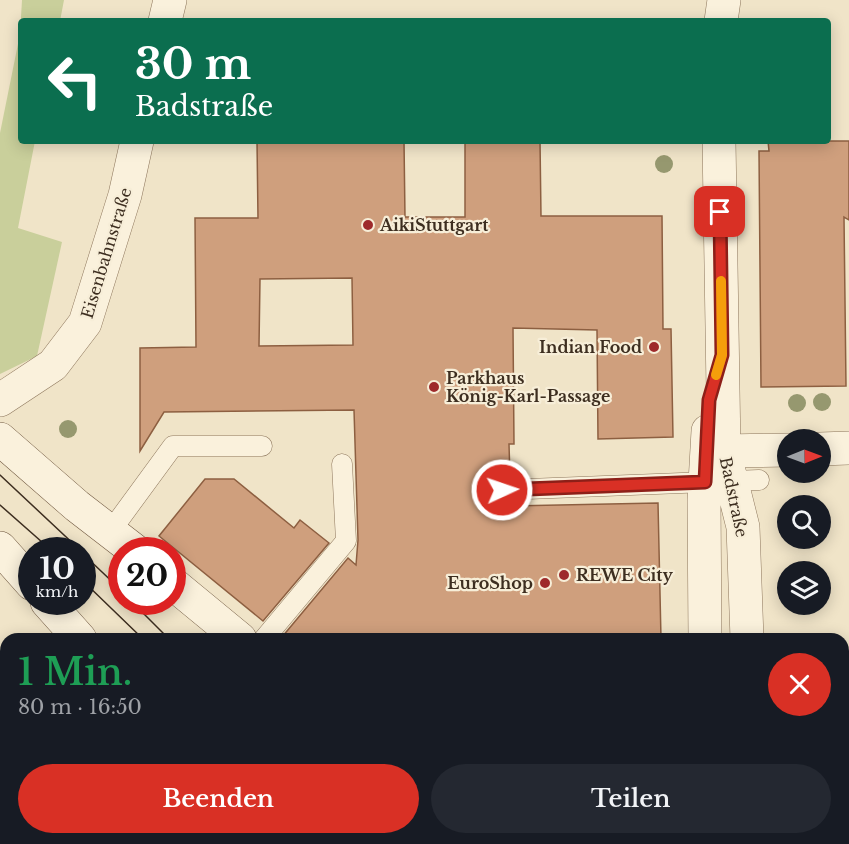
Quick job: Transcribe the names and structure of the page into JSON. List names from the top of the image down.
{
  "streets": {
    "street": ["Eisenbahnstraße", "Badstraße"]
  },
  "places": [
    "AikiStuttgart",
    "Indian Food",
    "Parkhaus König-Karl-Passage",
    "REWE City",
    "EuroShop"
  ],
  "north": "right",
  "page": {
    "turn": ["30 m", "Badstraße"],
    "speed": "10 km/h",
    "limit": "20",
    "heading": ["1 Min.", "80 m · 16:50"],
    "buttons": ["Beenden", "Teilen"]
  }
}
